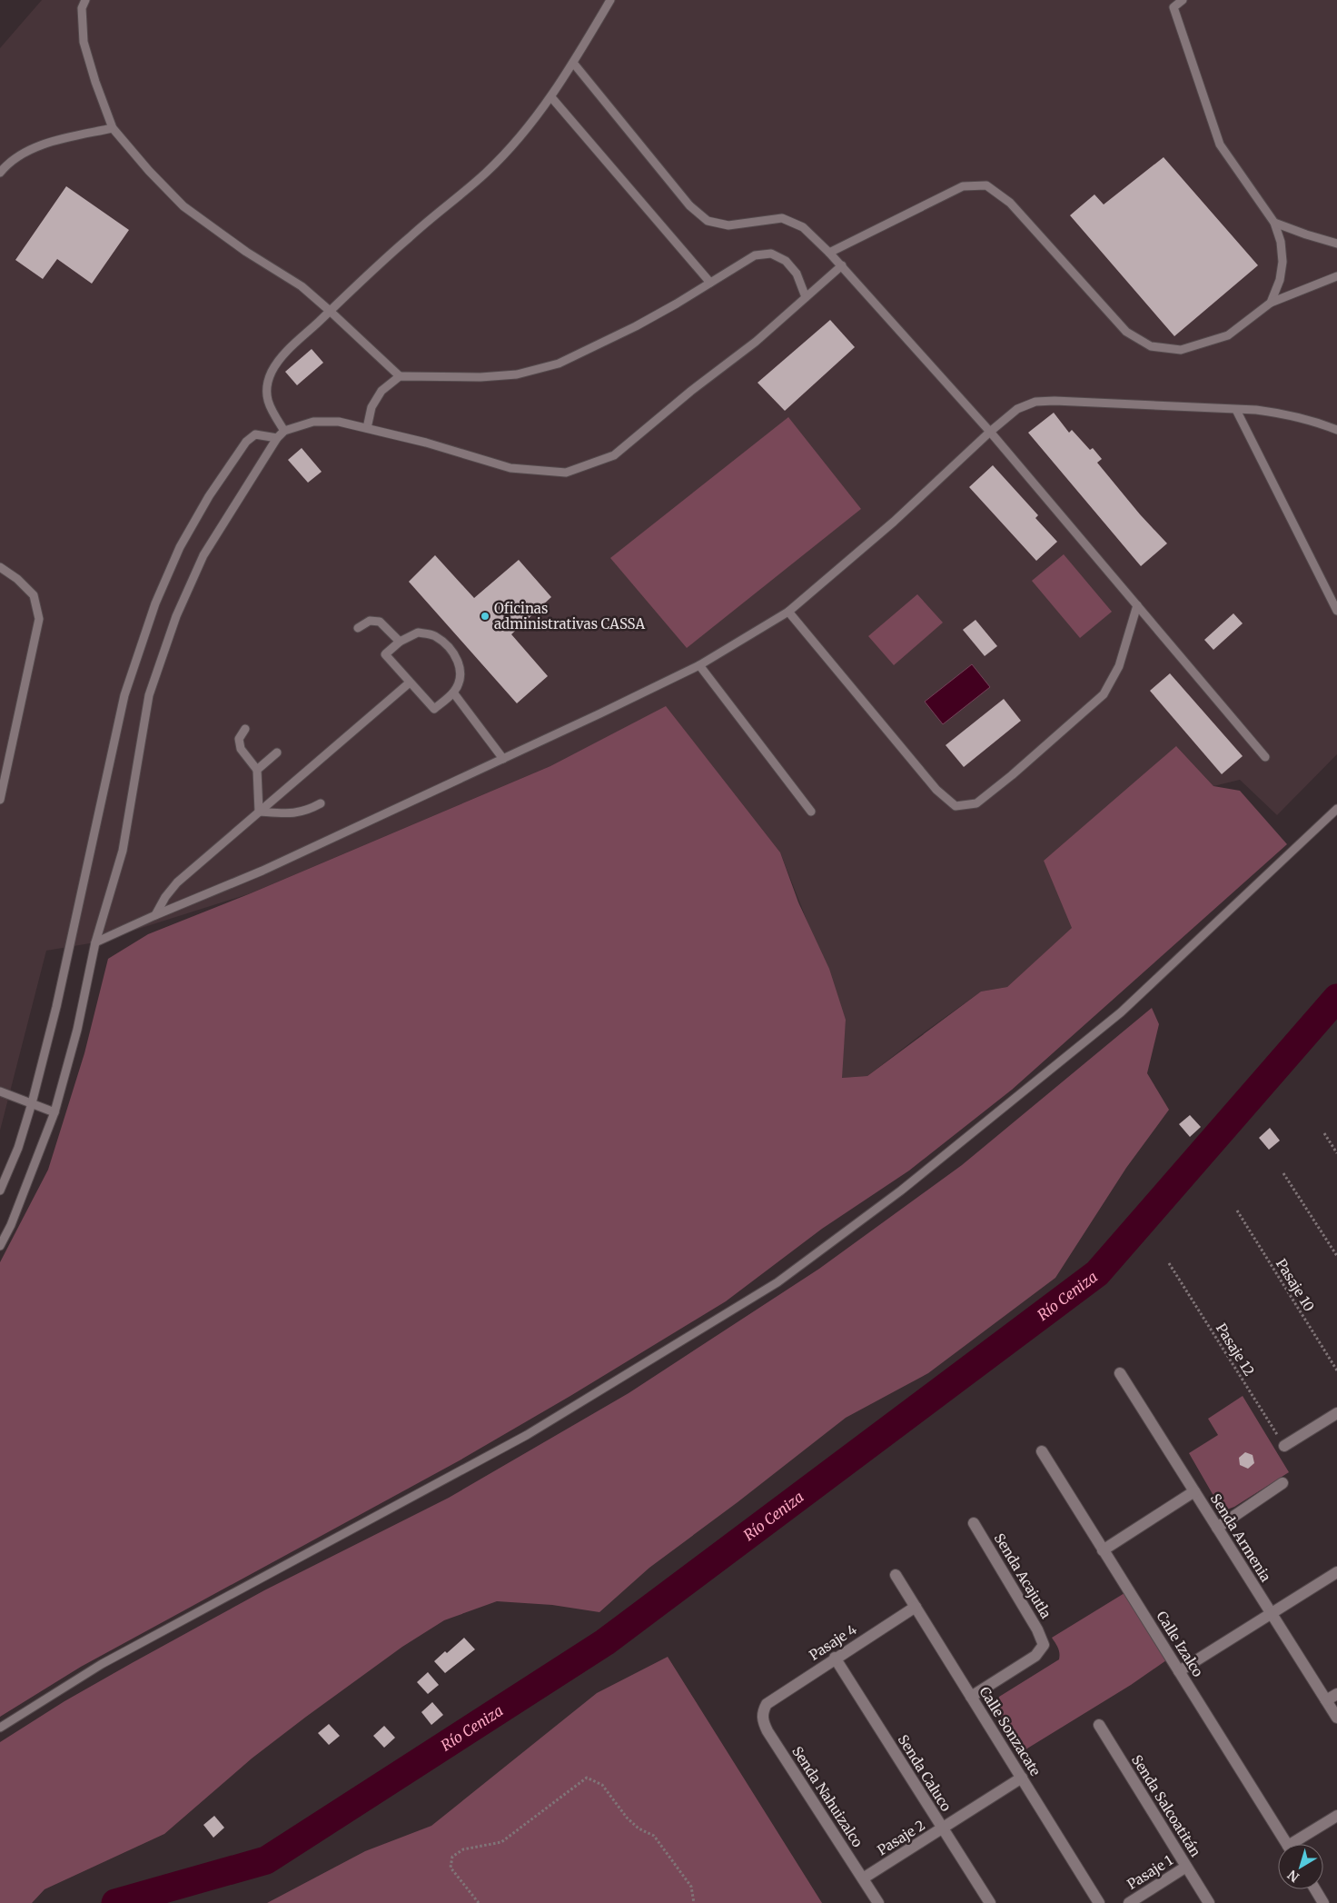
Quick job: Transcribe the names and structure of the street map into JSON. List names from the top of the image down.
{
  "streets": {
    "street": [
      "Senda Armenia",
      "Senda Acajutla",
      "Pasaje 4",
      "Calle Izalco",
      "Calle Sonzacate",
      "Senda Caluco",
      "Senda Nahuizalco",
      "Senda Salcoatitán",
      "Pasaje 2",
      "Pasaje 1"
    ],
    "path": ["Pasaje 10", "Pasaje 12"]
  },
  "crossings": [
    ["Senda Acajutla", "Calle Sonzacate"],
    ["Pasaje 4", "Calle Sonzacate"],
    ["Pasaje 4", "Senda Caluco"],
    ["Pasaje 4", "Senda Nahuizalco"],
    ["Calle Sonzacate", "Pasaje 2"],
    ["Senda Caluco", "Pasaje 2"],
    ["Senda Nahuizalco", "Pasaje 2"],
    ["Senda Salcoatitán", "Pasaje 1"]
  ],
  "water": ["Río Ceniza"],
  "places": ["Oficinas administrativas CASSA"],
  "north": "bottom left"
}
